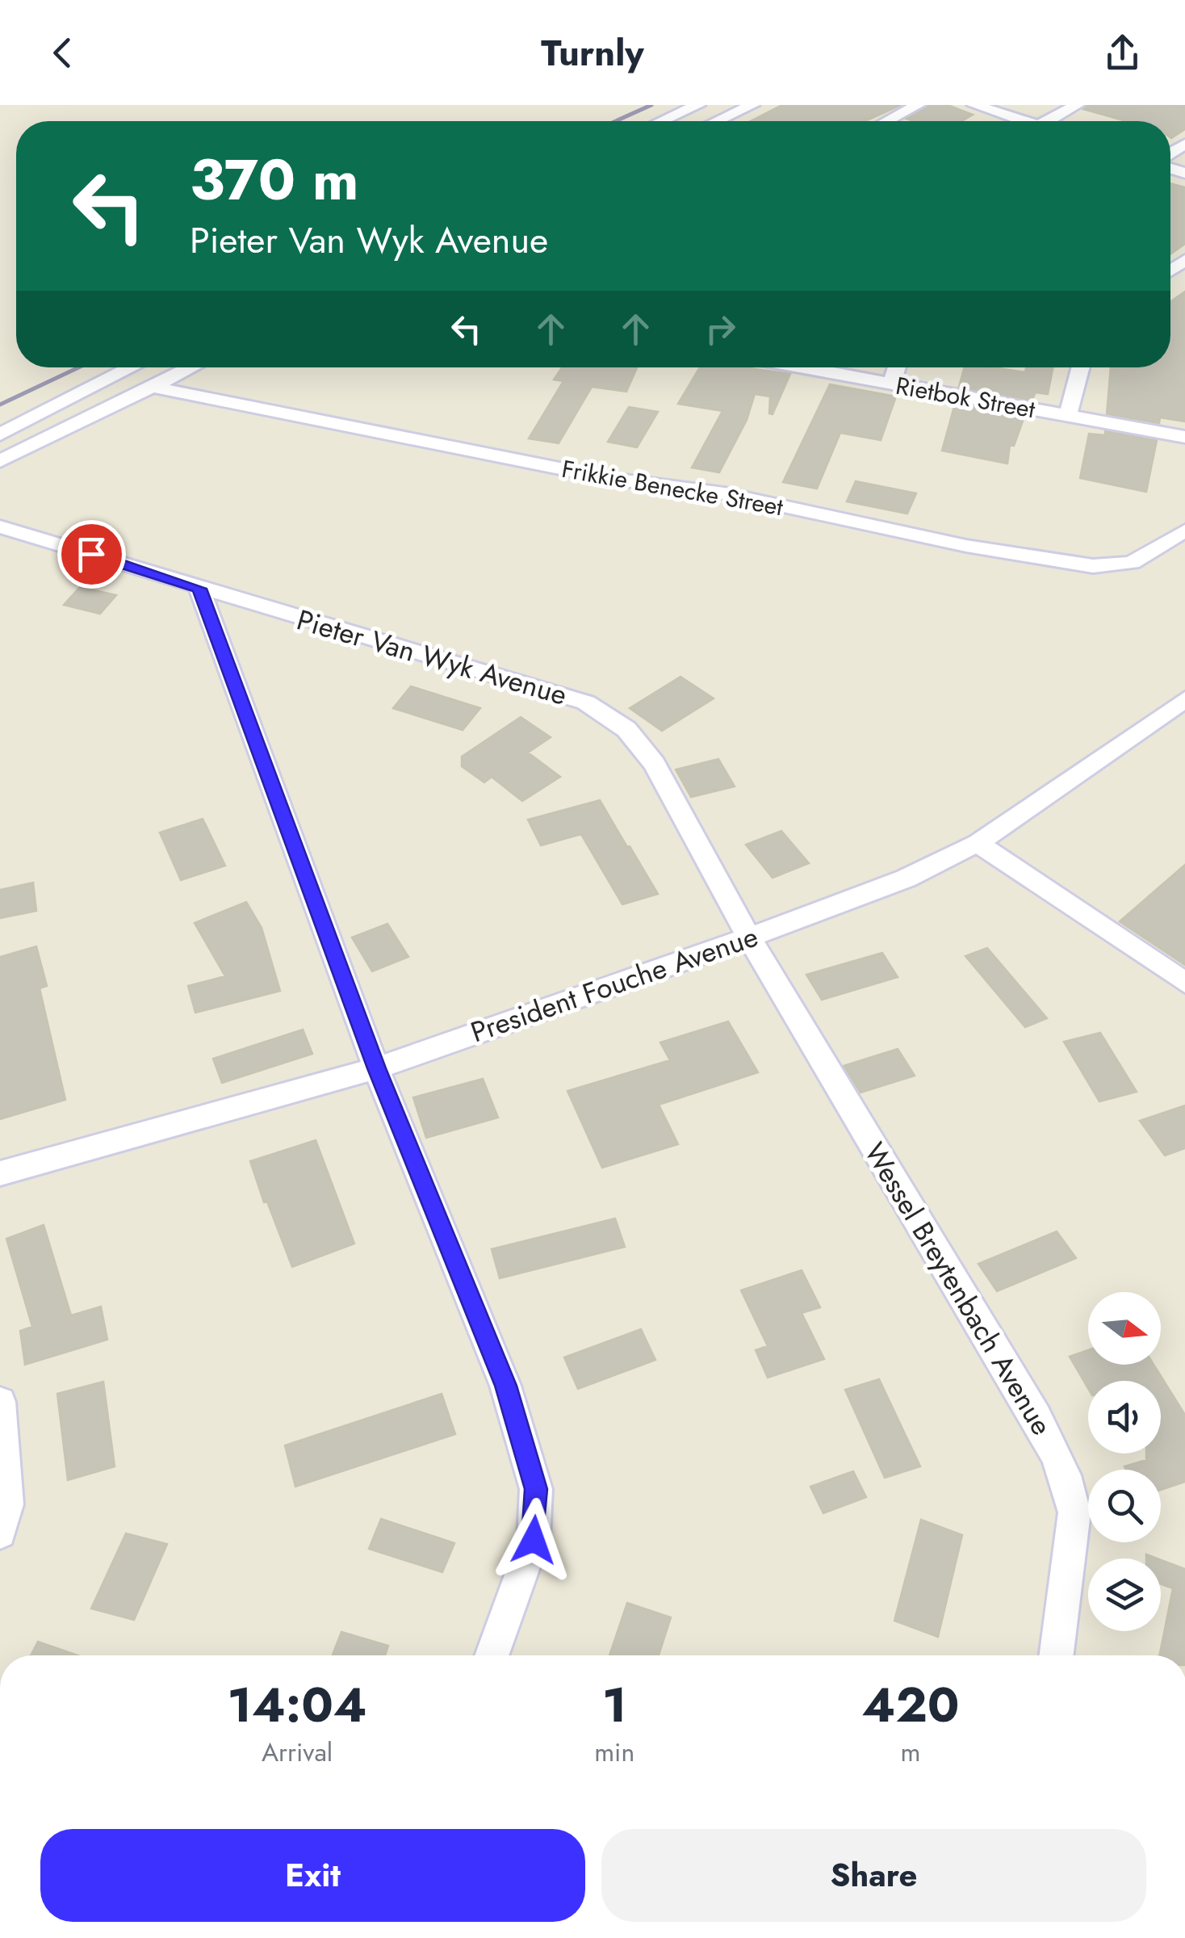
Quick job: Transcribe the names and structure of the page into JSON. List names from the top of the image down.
{
  "streets": {
    "street": [
      "Rietbok Street",
      "Frikkie Benecke Street",
      "Pieter Van Wyk Avenue",
      "President Fouche Avenue",
      "Wessel Breytenbach Avenue"
    ]
  },
  "crossings": [
    ["Pieter Van Wyk Avenue", "President Fouche Avenue"],
    ["Pieter Van Wyk Avenue", "Wessel Breytenbach Avenue"],
    ["President Fouche Avenue", "Wessel Breytenbach Avenue"]
  ],
  "north": "right",
  "page": {
    "header": "Turnly",
    "turn": ["370 m", "Pieter Van Wyk Avenue"],
    "eta": [
      "14:04",
      "Arrival",
      "1",
      "min",
      "420",
      "m"
    ],
    "buttons": ["Exit", "Share"]
  }
}
